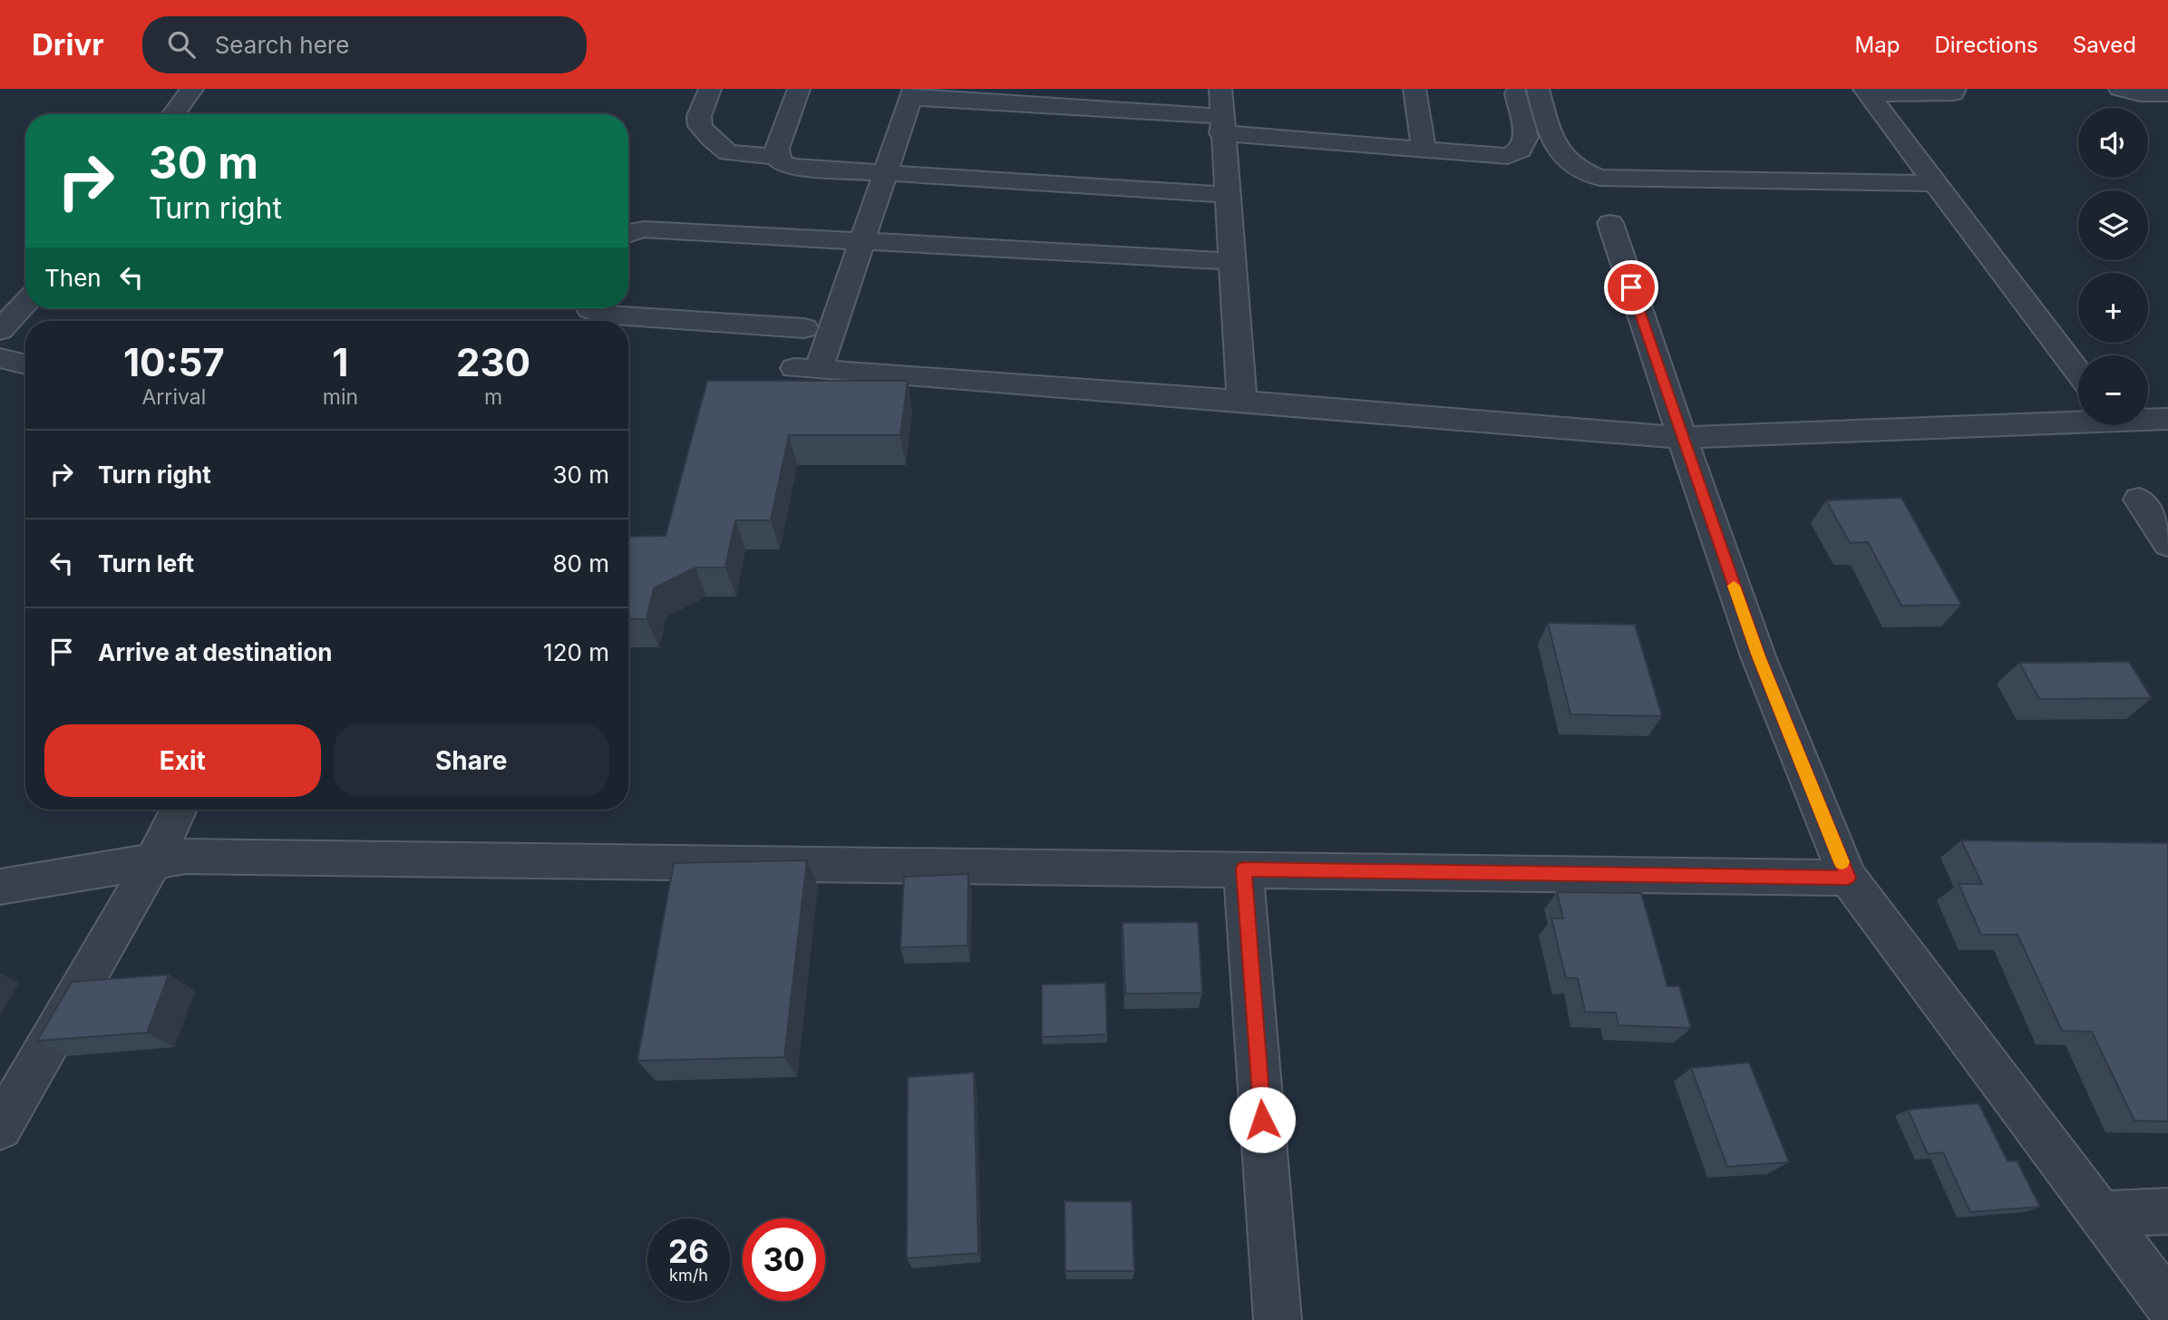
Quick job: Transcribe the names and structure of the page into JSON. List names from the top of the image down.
{
  "page": {
    "header": "Drivr",
    "search": "Search here",
    "nav": ["Map", "Directions", "Saved"],
    "map_buttons": ["+", "−"],
    "turn": ["30 m", "Turn right"],
    "then": "Then",
    "eta": [
      "10:57",
      "Arrival",
      "1",
      "min",
      "230",
      "m"
    ],
    "list": [
      {
        "name": "Turn right",
        "value": "30 m"
      },
      {
        "name": "Turn left",
        "value": "80 m"
      },
      {
        "name": "Arrive at destination",
        "value": "120 m"
      }
    ],
    "buttons": ["Exit", "Share"],
    "speed": "26 km/h",
    "limit": "30"
  }
}
